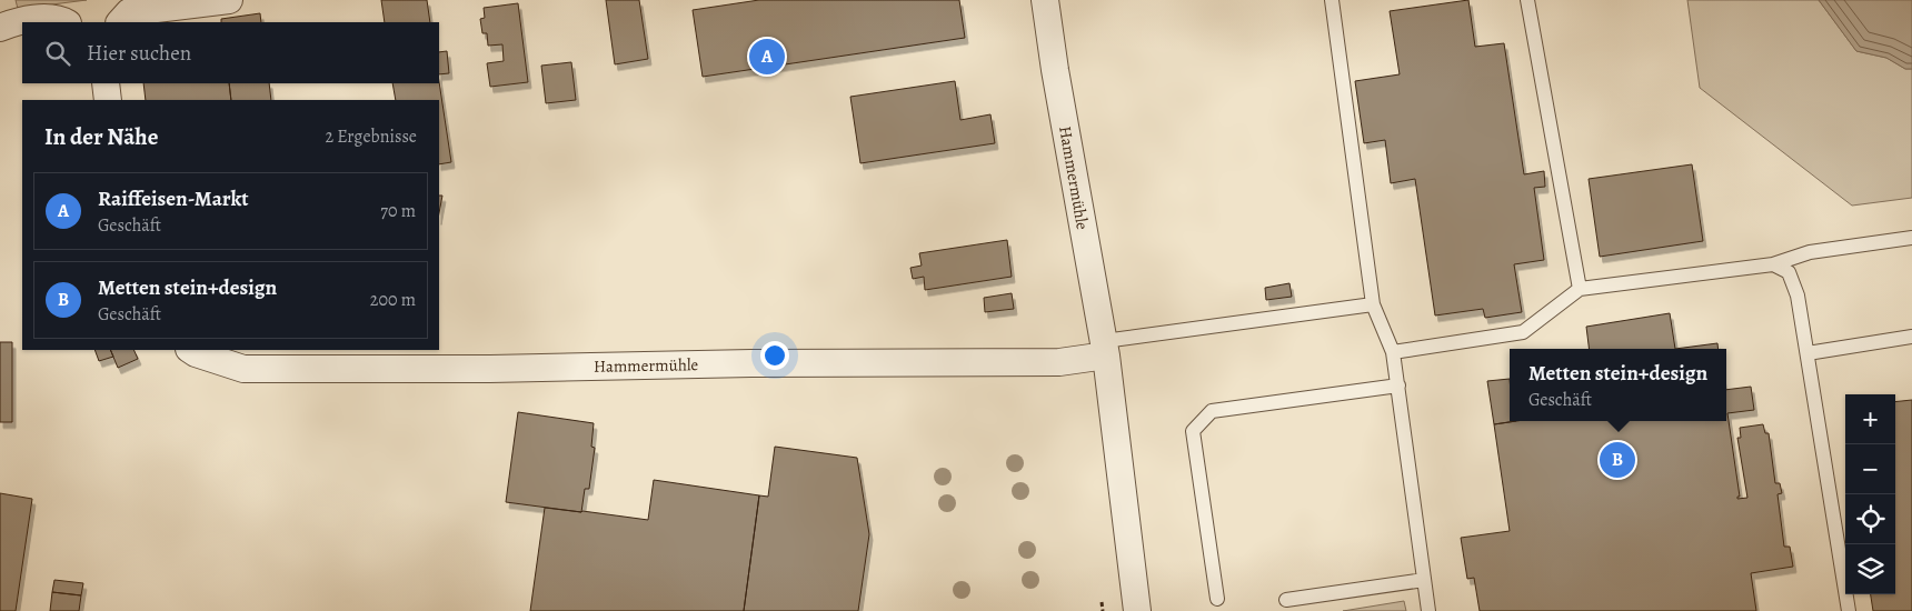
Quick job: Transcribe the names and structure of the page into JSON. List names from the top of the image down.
{
  "streets": {
    "street": ["Hammermühle"]
  },
  "page": {
    "search": "Hier suchen",
    "pins": ["A", "B"],
    "heading": ["In der Nähe", "2 Ergebnisse"],
    "list": [
      {
        "mark": "A",
        "name": "Raiffeisen-Markt",
        "note": "Geschäft",
        "value": "70 m"
      },
      {
        "mark": "B",
        "name": "Metten stein+design",
        "note": "Geschäft",
        "value": "200 m"
      }
    ],
    "popup": ["Metten stein+design", "Geschäft"],
    "map_buttons": ["+", "−"]
  }
}
